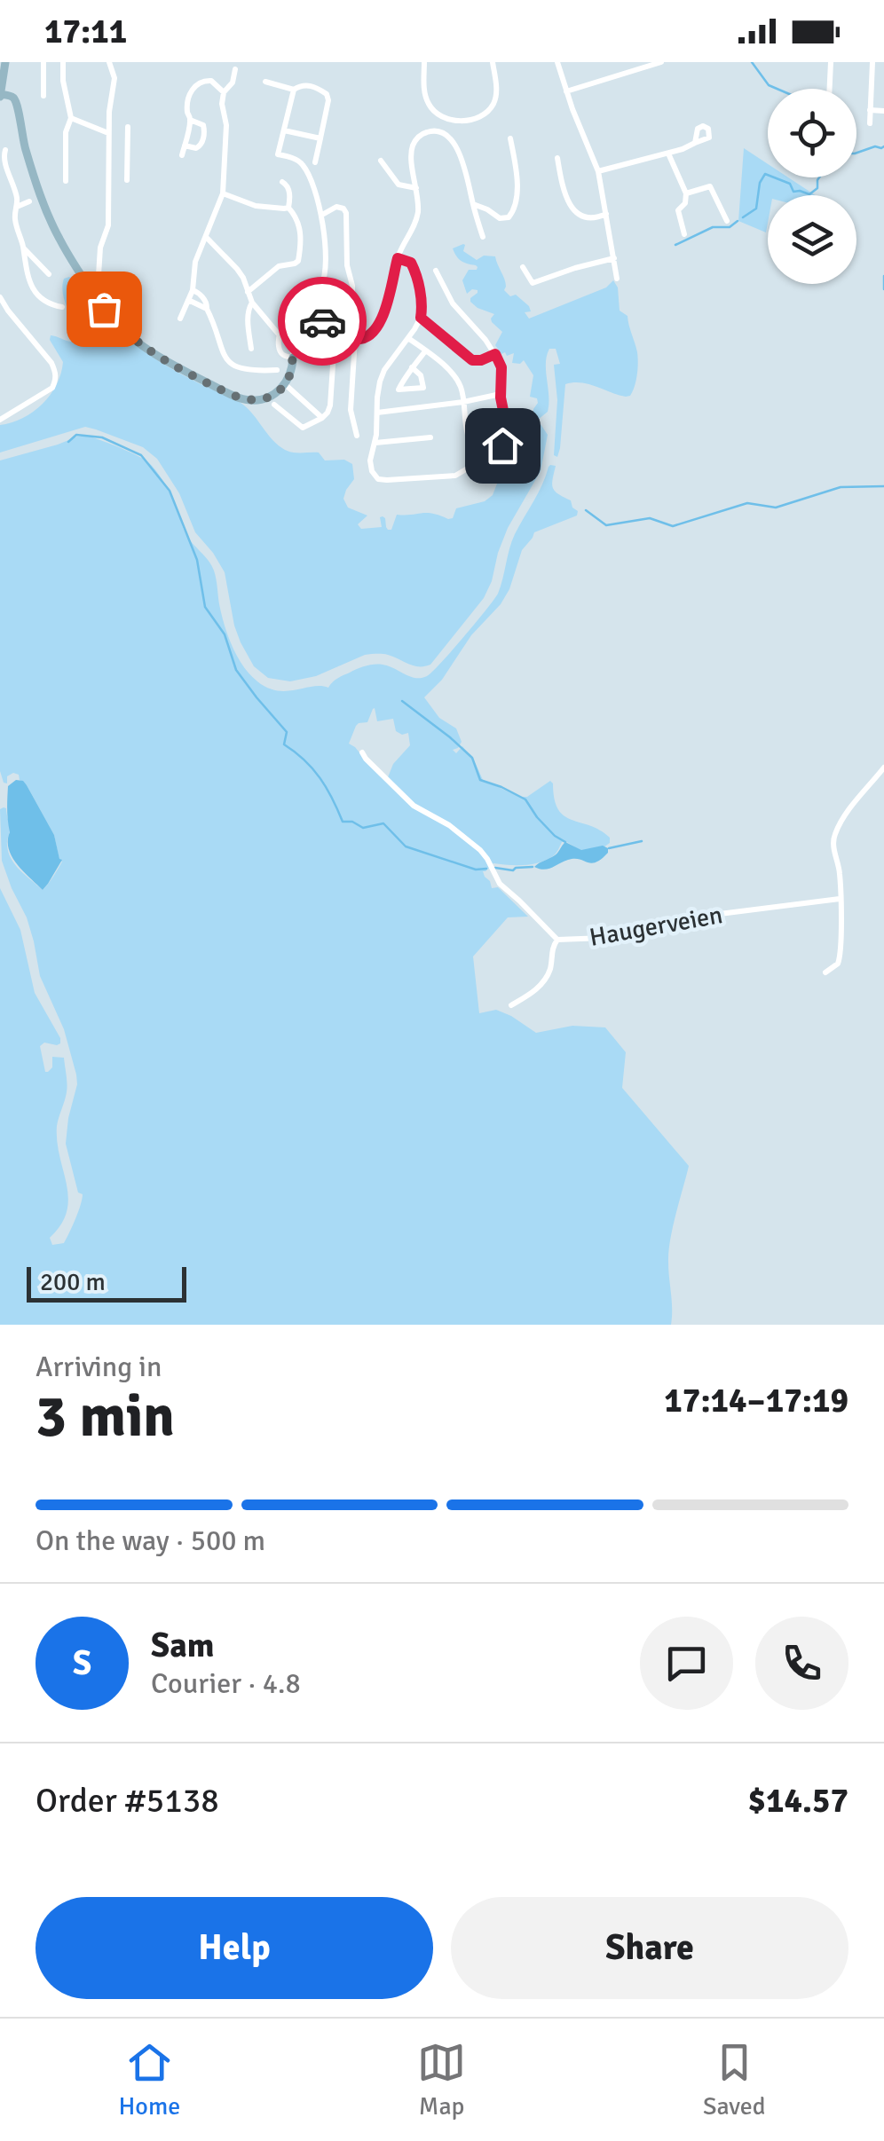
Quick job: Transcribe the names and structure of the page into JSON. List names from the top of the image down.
{
  "streets": {
    "street": ["Haugerveien"]
  },
  "scale_bar": "200 m",
  "page": {
    "status": "17:11",
    "scale": "200 m",
    "heading": ["3 min", "Arriving in", "17:14–17:19"],
    "panel": [
      "Sam",
      "Courier · 4.8",
      "Order #5138",
      "$14.57"
    ],
    "bar": "On the way · 500 m",
    "round": "S",
    "buttons": ["Help", "Share"],
    "tabs": ["Home", "Map", "Saved"]
  }
}
